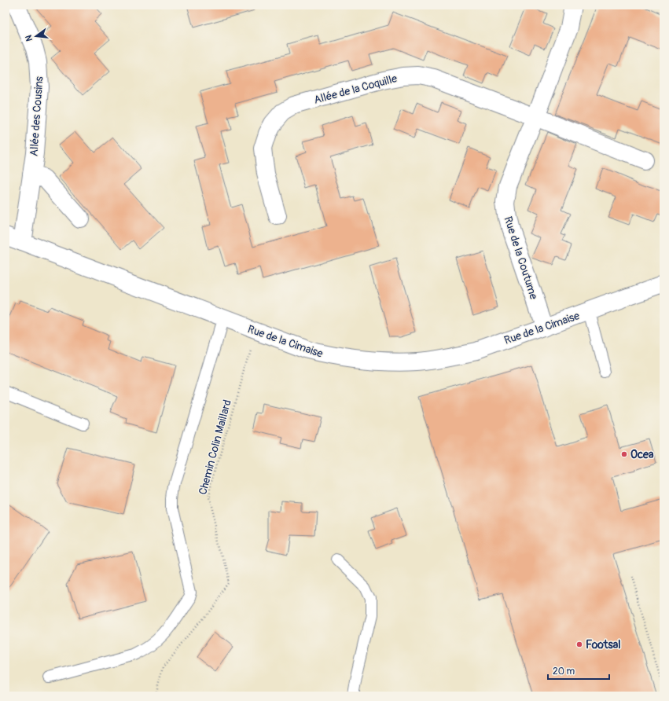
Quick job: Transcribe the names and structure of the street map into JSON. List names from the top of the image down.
{
  "streets": {
    "street": [
      "Allée de la Coquille",
      "Allée des Cousins",
      "Rue de la Coutume",
      "Rue de la Cimaise"
    ],
    "path": ["Chemin Colin Maillard"]
  },
  "crossings": [
    ["Allée de la Coquille", "Rue de la Coutume"],
    ["Allée des Cousins", "Rue de la Cimaise"],
    ["Rue de la Coutume", "Rue de la Cimaise"],
    ["Rue de la Cimaise", "Chemin Colin Maillard"]
  ],
  "places": ["Ocea", "Footsal"],
  "scale_bar": "20 m",
  "north": "left"
}
